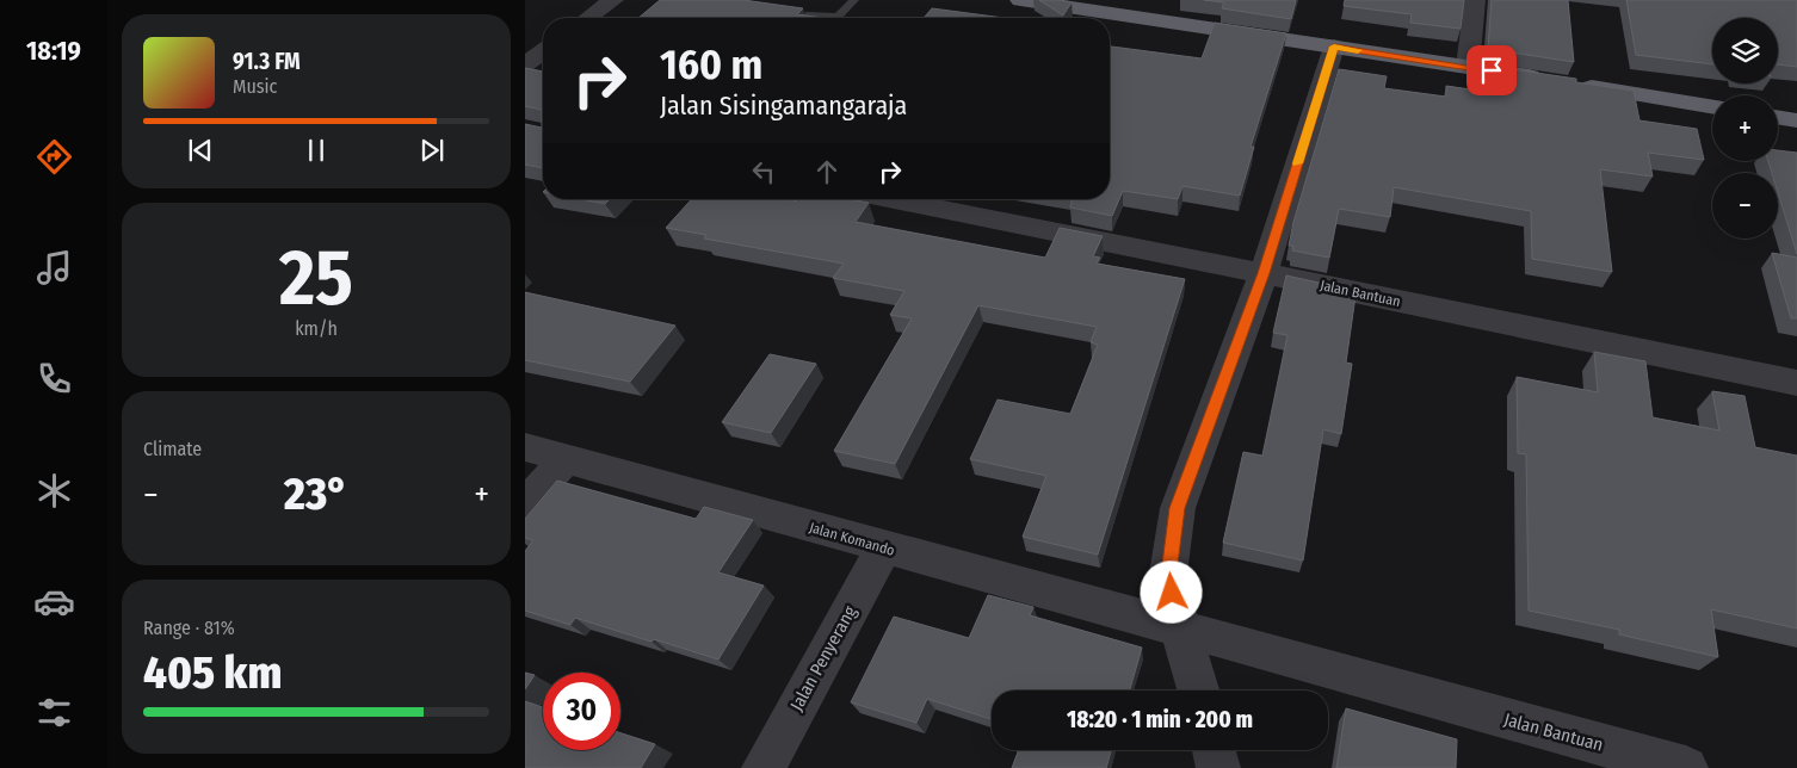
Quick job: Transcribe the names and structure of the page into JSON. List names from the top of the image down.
{
  "streets": {
    "street": ["Jalan Bantuan", "Jalan Komando", "Jalan Penyerang"]
  },
  "crossings": [
    ["Jalan Bantuan", "Jalan Komando"],
    ["Jalan Komando", "Jalan Penyerang"]
  ],
  "page": {
    "tabs": "18:19",
    "map_buttons": ["+", "−"],
    "turn": ["160 m", "Jalan Sisingamangaraja"],
    "song": ["91.3 FM", "Music"],
    "tile": [
      ["25", "km/h"],
      "Climate",
      ["Range · 81%", "405 km"]
    ],
    "heat": ["−", "23°", "+"],
    "limit": "30",
    "trip": "18:20 · 1 min · 200 m"
  }
}
